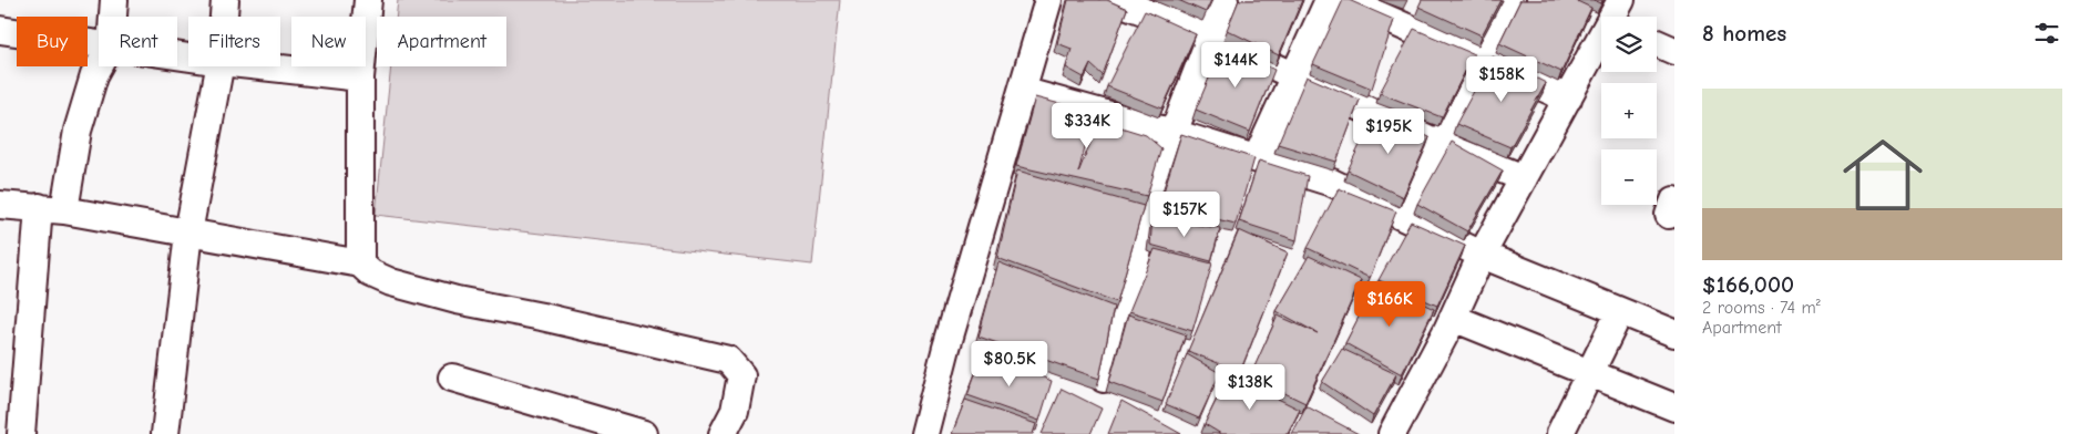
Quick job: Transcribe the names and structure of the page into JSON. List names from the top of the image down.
{
  "page": {
    "heading": "8 homes",
    "map_buttons": ["+", "−"],
    "chip": [
      "Buy",
      "Rent",
      "Filters",
      "New",
      "Apartment"
    ],
    "price": [
      "$144K",
      "$158K",
      "$334K",
      "$195K",
      "$157K",
      "$166K",
      "$80.5K",
      "$138K"
    ],
    "list": [
      {
        "name": "$166,000",
        "note": "2 rooms · 74 m² · Apartment"
      }
    ]
  }
}
